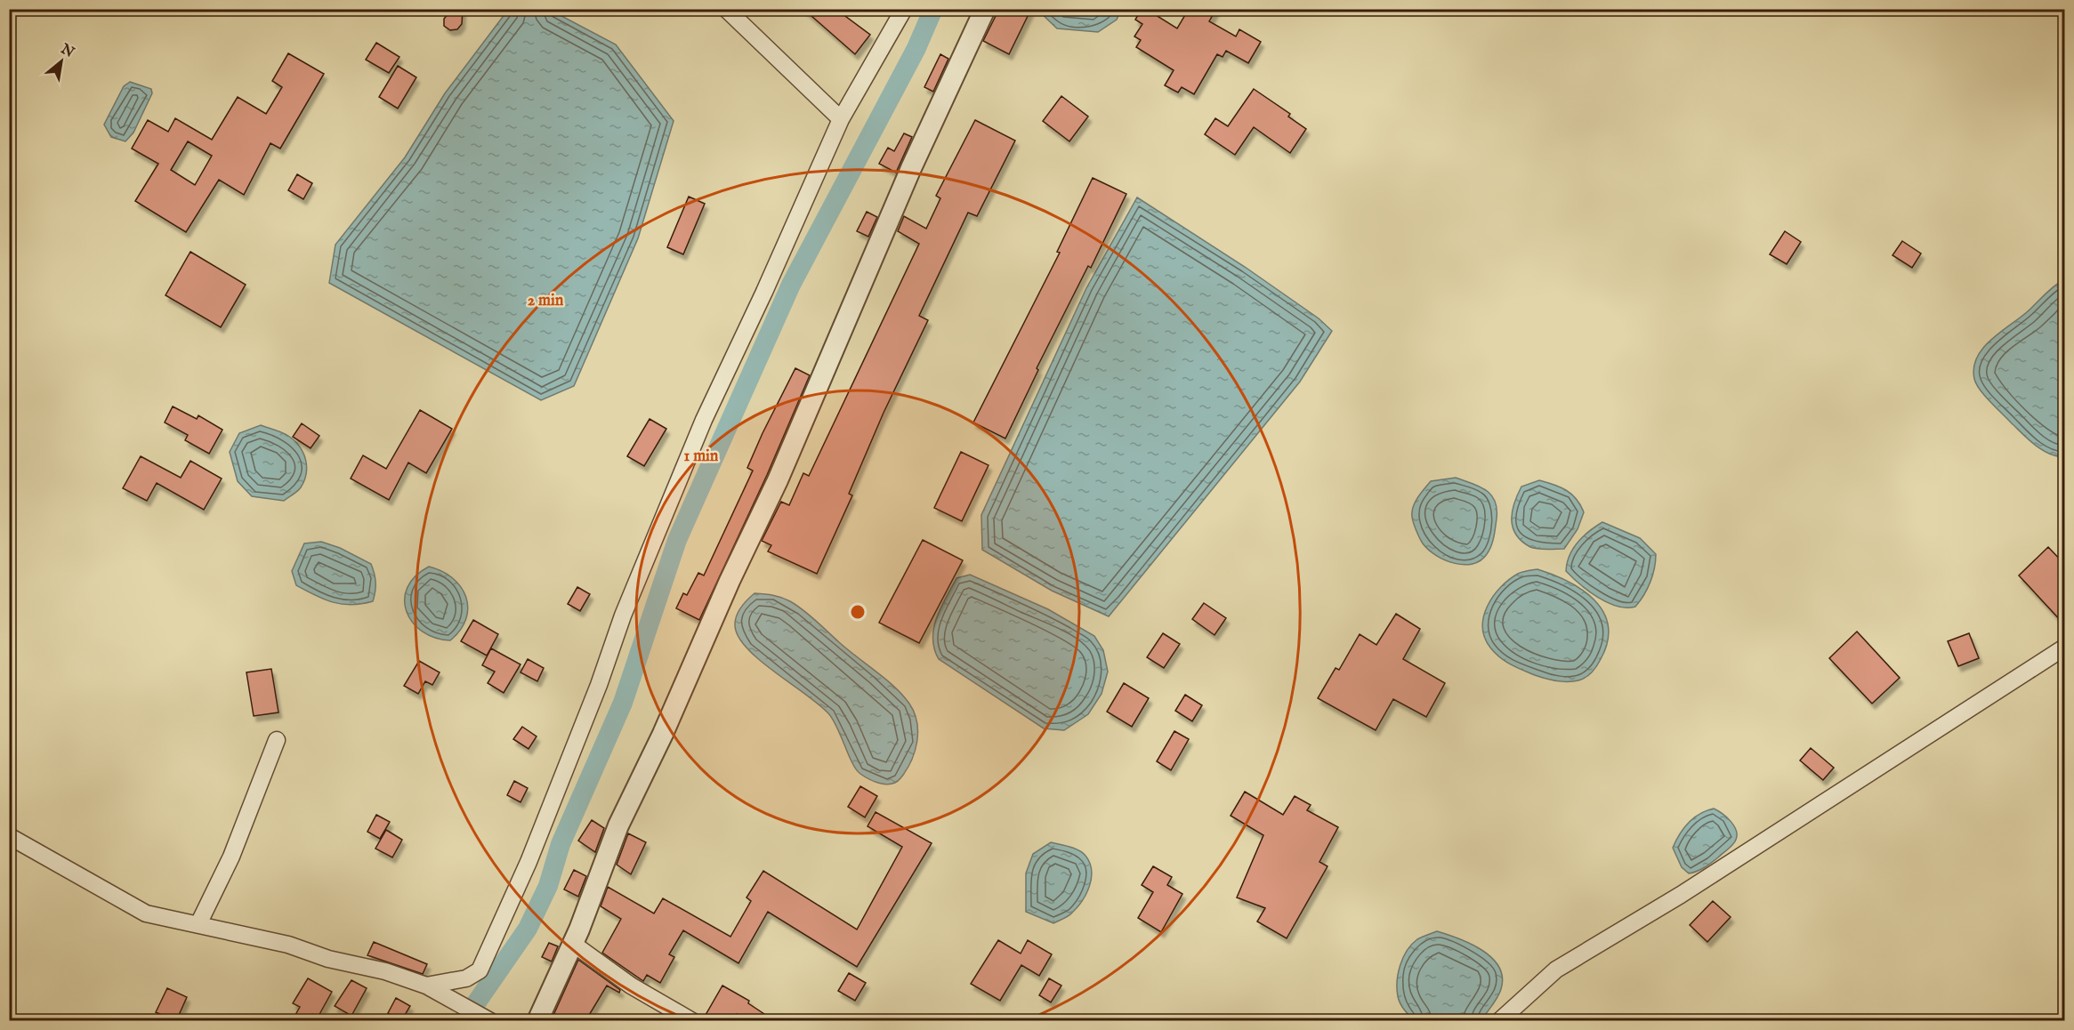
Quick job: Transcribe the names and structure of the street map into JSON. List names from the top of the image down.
{
  "north": "top right",
  "rings": ["2 min", "1 min"]
}
